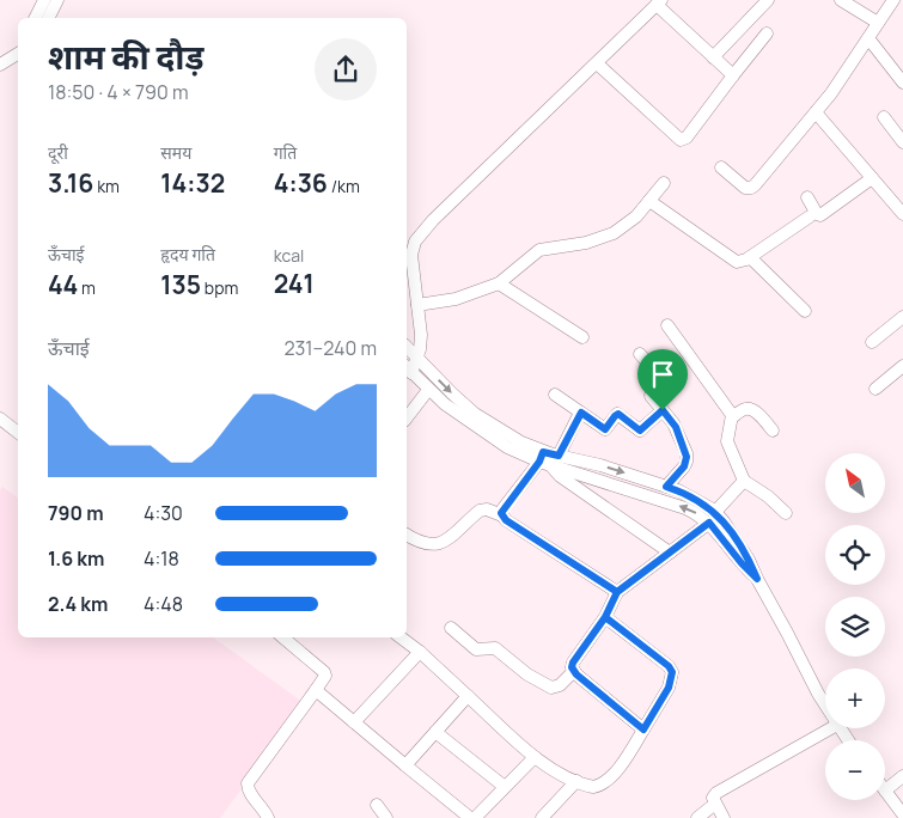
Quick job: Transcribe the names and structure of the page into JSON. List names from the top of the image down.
{
  "north": "top left",
  "page": {
    "heading": ["शाम की दौड़", "18:50 · 4 × 790 m"],
    "stats": [
      ["दूरी", "3.16 km"],
      ["समय", "14:32"],
      ["गति", "4:36 /km"],
      ["ऊँचाई", "44 m"],
      ["हृदय गति", "135 bpm"],
      ["kcal", "241"]
    ],
    "chart": ["ऊँचाई", "231–240 m"],
    "map_buttons": ["+", "−"],
    "list": [
      {
        "name": "790 m",
        "note": "4:30"
      },
      {
        "name": "1.6 km",
        "note": "4:18"
      },
      {
        "name": "2.4 km",
        "note": "4:48"
      }
    ]
  }
}
